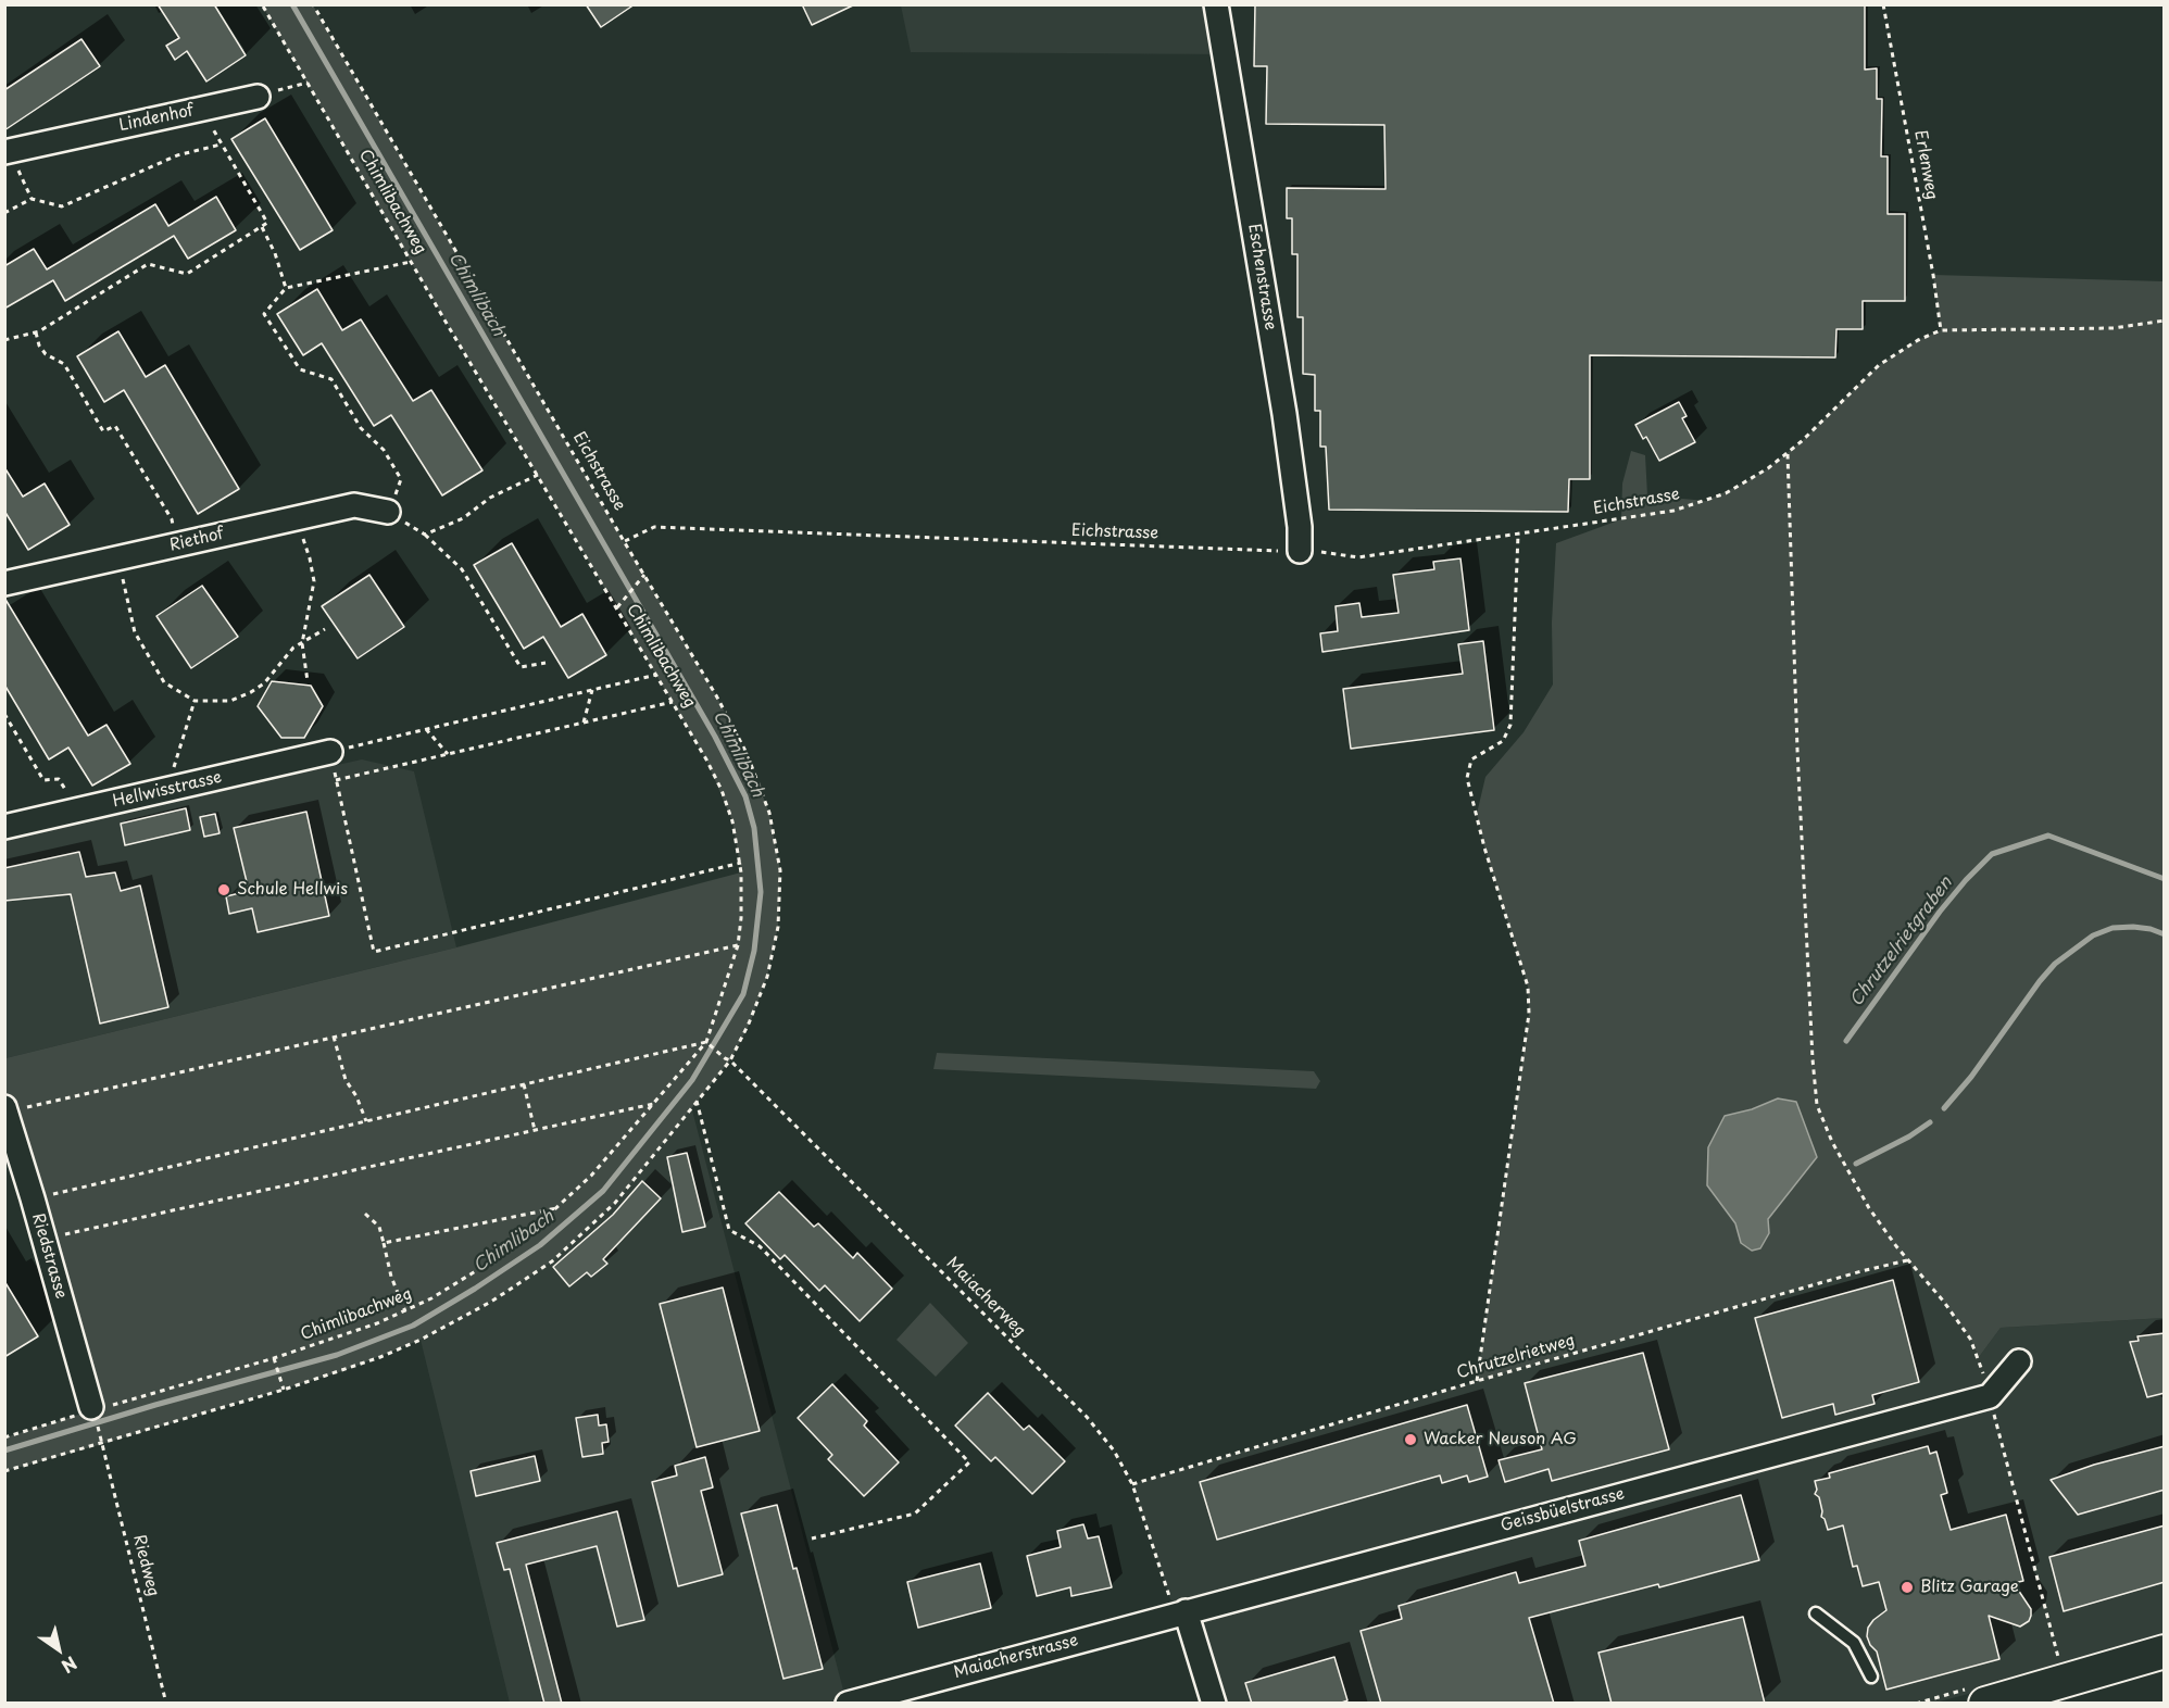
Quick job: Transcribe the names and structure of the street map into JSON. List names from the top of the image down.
{
  "streets": {
    "street": [
      "Lindenhof",
      "Eschenstrasse",
      "Riethof",
      "Hellwisstrasse",
      "Riedstrasse",
      "Geissbüelstrasse",
      "Maiacherstrasse"
    ],
    "path": [
      "Erlenweg",
      "Chimlibachweg",
      "Eichstrasse",
      "Maiacherweg",
      "Chrutzelrietweg",
      "Riedweg"
    ]
  },
  "crossings": [
    ["Erlenweg", "Eichstrasse"],
    ["Chimlibachweg", "Riedstrasse"],
    ["Chimlibachweg", "Maiacherweg"],
    ["Eschenstrasse", "Eichstrasse"],
    ["Maiacherweg", "Chrutzelrietweg"],
    ["Maiacherweg", "Geissbüelstrasse"],
    ["Maiacherweg", "Maiacherstrasse"],
    ["Geissbüelstrasse", "Maiacherstrasse"]
  ],
  "water": ["Chimlibach", "Chrutzelrietgraben"],
  "places": ["Schule Hellwis", "Wacker Neuson AG", "Blitz Garage"],
  "north": "bottom right"
}
